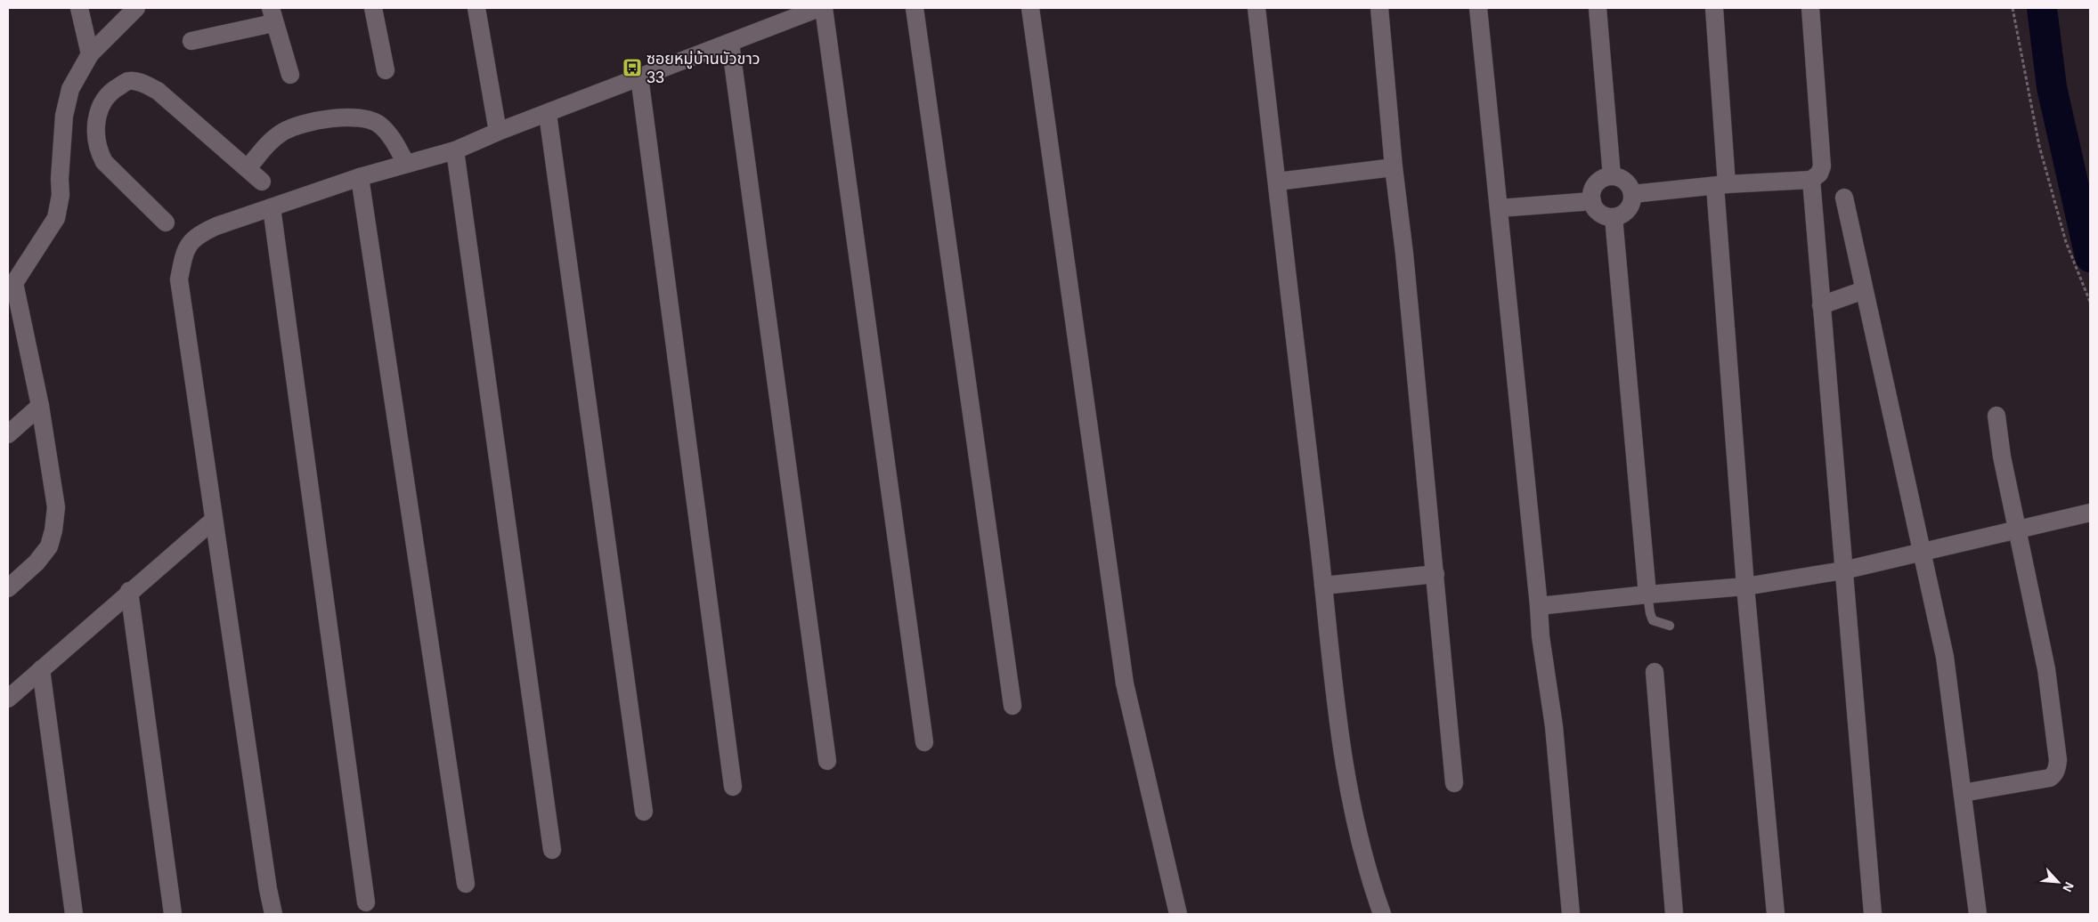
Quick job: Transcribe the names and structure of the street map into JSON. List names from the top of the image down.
{
  "places": {
    "bus stop": ["ซอยหมู่บ้านบัวขาว 33"]
  },
  "north": "bottom right"
}
